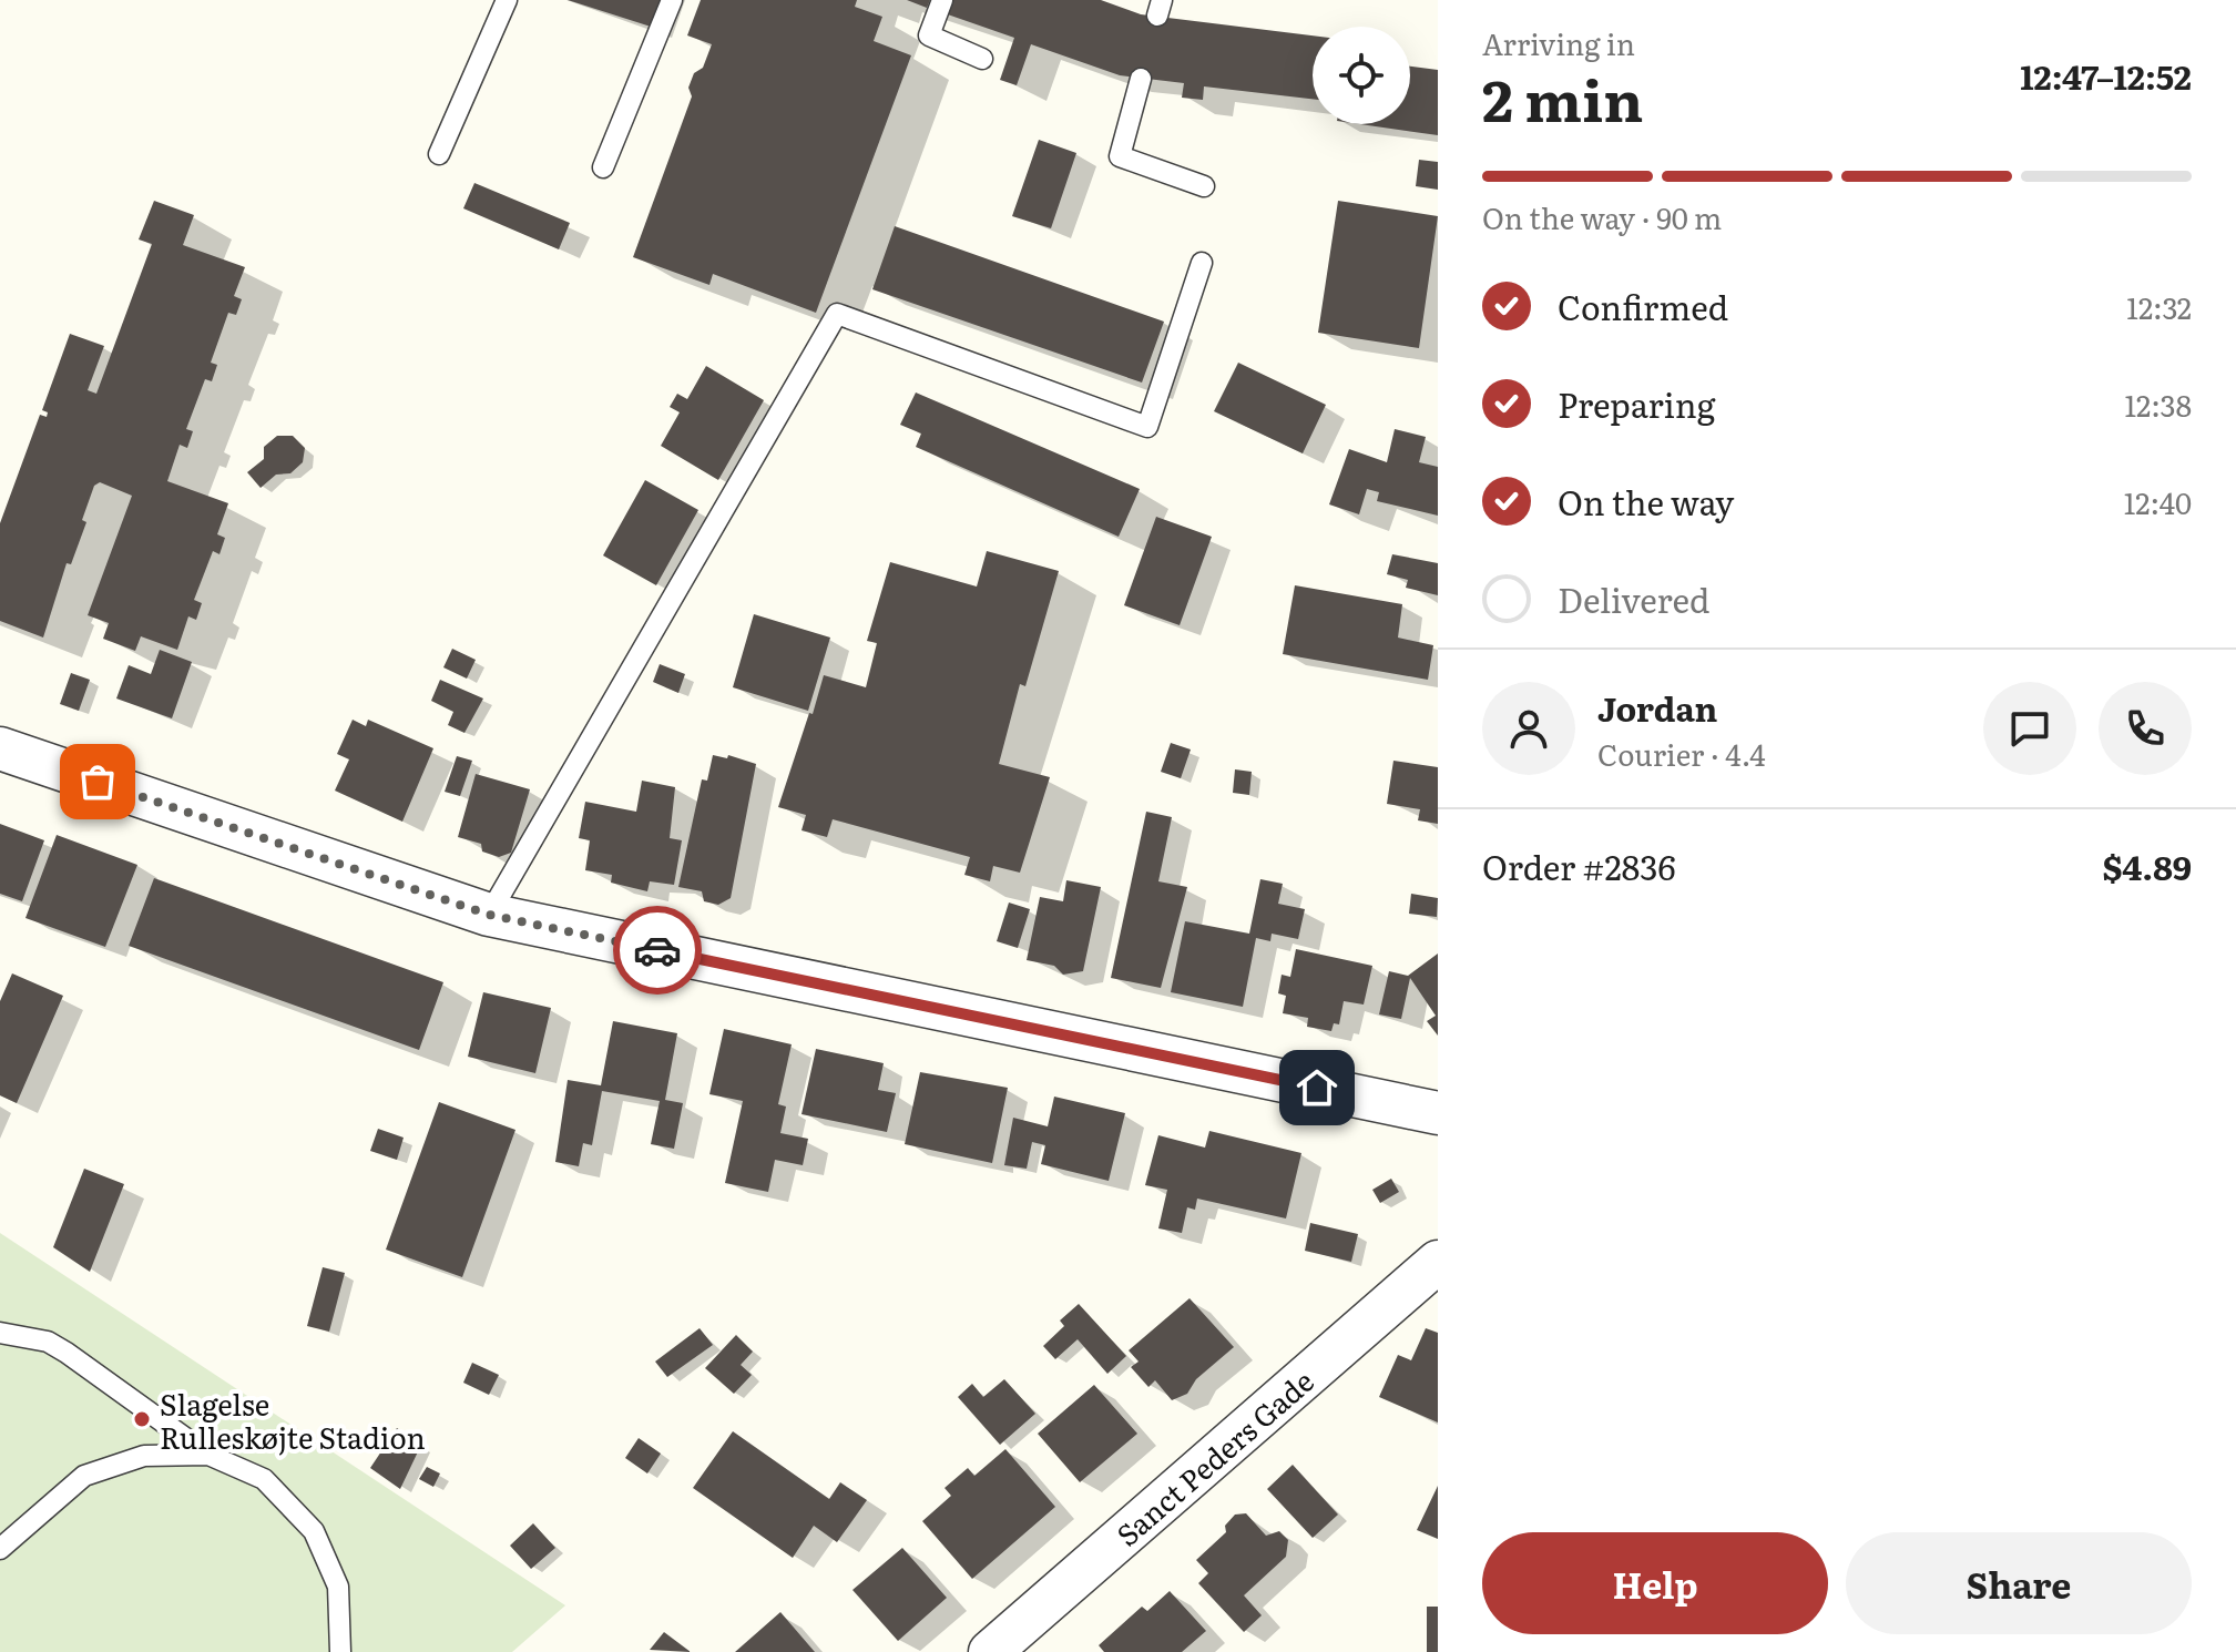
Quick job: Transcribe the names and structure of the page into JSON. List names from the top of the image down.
{
  "streets": {
    "street": ["Sanct Peders Gade"]
  },
  "places": ["Slagelse Rulleskøjte Stadion"],
  "page": {
    "heading": ["2 min", "Arriving in", "12:47–12:52"],
    "panel": [
      "Jordan",
      "Courier · 4.4",
      "Order #2836",
      "$4.89"
    ],
    "bar": "On the way · 90 m",
    "list": [
      ["Confirmed", "12:32"],
      ["Preparing", "12:38"],
      ["On the way", "12:40"],
      "Delivered"
    ],
    "buttons": ["Help", "Share"]
  }
}
